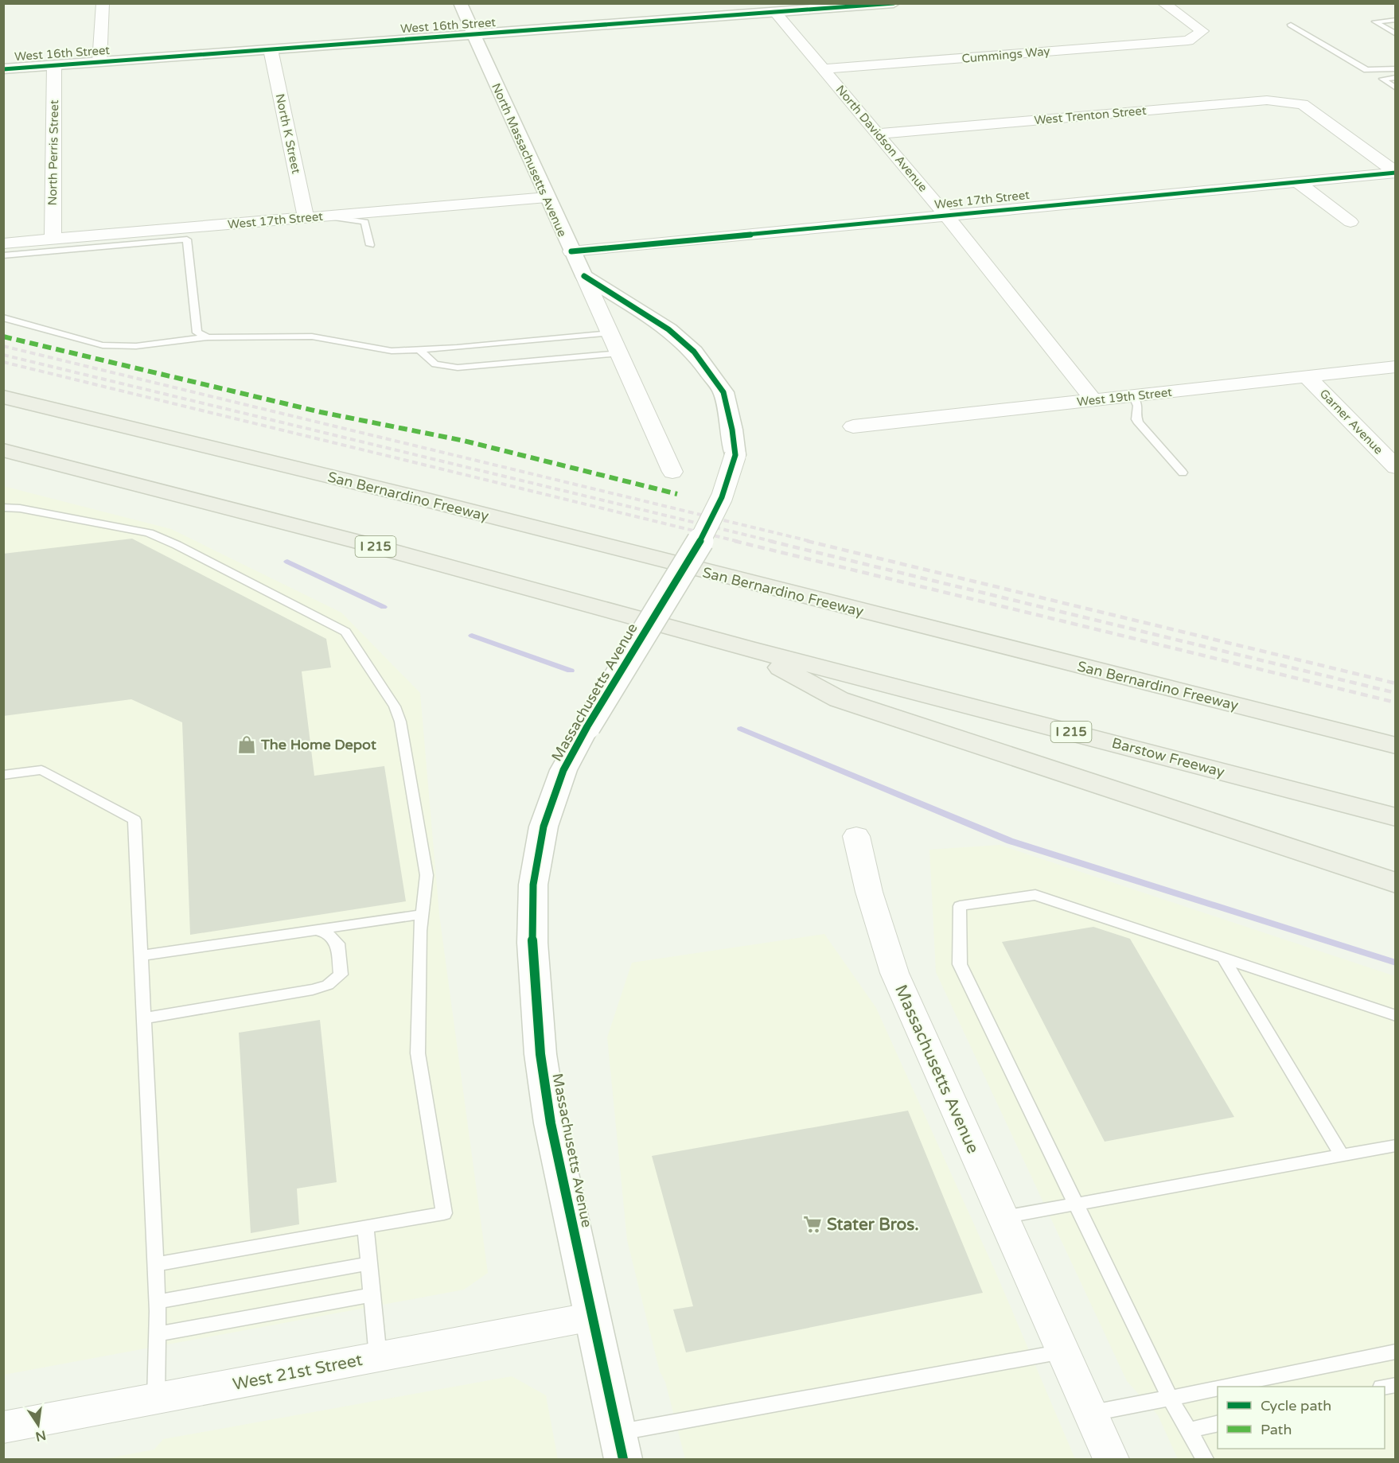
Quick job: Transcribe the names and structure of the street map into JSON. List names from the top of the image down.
{
  "streets": {
    "highway": ["San Bernardino Freeway", "I 215", "Barstow Freeway"],
    "street": [
      "West 16th Street",
      "Cummings Way",
      "West Trenton Street",
      "North K Street",
      "North Davidson Avenue",
      "North Perris Street",
      "North Massachusetts Avenue",
      "West 17th Street",
      "West 19th Street",
      "Garner Avenue",
      "Massachusetts Avenue",
      "West 21st Street"
    ]
  },
  "crossings": [
    ["West 16th Street", "North K Street"],
    ["West 16th Street", "North Davidson Avenue"],
    ["West 16th Street", "North Perris Street"],
    ["West 16th Street", "North Massachusetts Avenue"],
    ["Cummings Way", "North Davidson Avenue"],
    ["West Trenton Street", "North Davidson Avenue"],
    ["West Trenton Street", "West 17th Street"],
    ["North K Street", "West 17th Street"],
    ["North Davidson Avenue", "West 17th Street"],
    ["North Davidson Avenue", "West 19th Street"],
    ["North Perris Street", "West 17th Street"],
    ["North Massachusetts Avenue", "West 17th Street"],
    ["North Massachusetts Avenue", "Massachusetts Avenue"],
    ["West 19th Street", "Garner Avenue"],
    ["I 215", "Barstow Freeway"],
    ["Massachusetts Avenue", "West 21st Street"]
  ],
  "places": {
    "shop": ["The Home Depot"],
    "supermarket": ["Stater Bros."]
  },
  "legend": ["Cycle path", "Path"],
  "north": "bottom"
}
